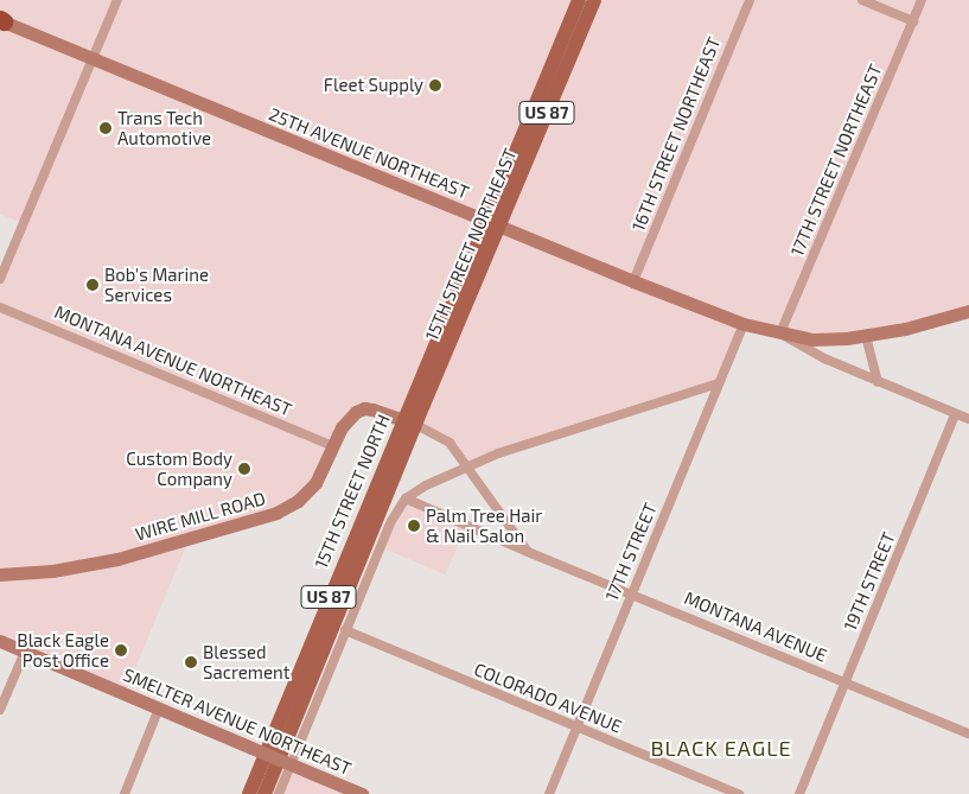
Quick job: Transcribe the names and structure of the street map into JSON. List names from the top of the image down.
{
  "streets": {
    "main road": [
      "US 87",
      "25TH AVENUE NORTHEAST",
      "15TH STREET NORTHEAST",
      "15TH STREET NORTH",
      "WIRE MILL ROAD",
      "SMELTER AVENUE NORTHEAST"
    ],
    "street": [
      "16TH STREET NORTHEAST",
      "17TH STREET NORTHEAST",
      "MONTANA AVENUE NORTHEAST",
      "17TH STREET",
      "19TH STREET",
      "MONTANA AVENUE",
      "COLORADO AVENUE"
    ]
  },
  "crossings": [
    ["16TH STREET NORTHEAST", "25TH AVENUE NORTHEAST"],
    ["25TH AVENUE NORTHEAST", "17TH STREET NORTHEAST"],
    ["25TH AVENUE NORTHEAST", "15TH STREET NORTHEAST"],
    ["25TH AVENUE NORTHEAST", "17TH STREET"],
    ["15TH STREET NORTHEAST", "15TH STREET NORTH"],
    ["MONTANA AVENUE NORTHEAST", "WIRE MILL ROAD"],
    ["15TH STREET NORTH", "WIRE MILL ROAD"],
    ["17TH STREET", "MONTANA AVENUE"],
    ["17TH STREET", "COLORADO AVENUE"],
    ["19TH STREET", "MONTANA AVENUE"]
  ],
  "districts": ["BLACK EAGLE"],
  "places": [
    "Fleet Supply",
    "Trans Tech Automotive",
    "Bob's Marine Services",
    "Custom Body Company",
    "Palm Tree Hair & Nail Salon",
    "Black Eagle Post Office",
    "Blessed Sacrement"
  ]
}
